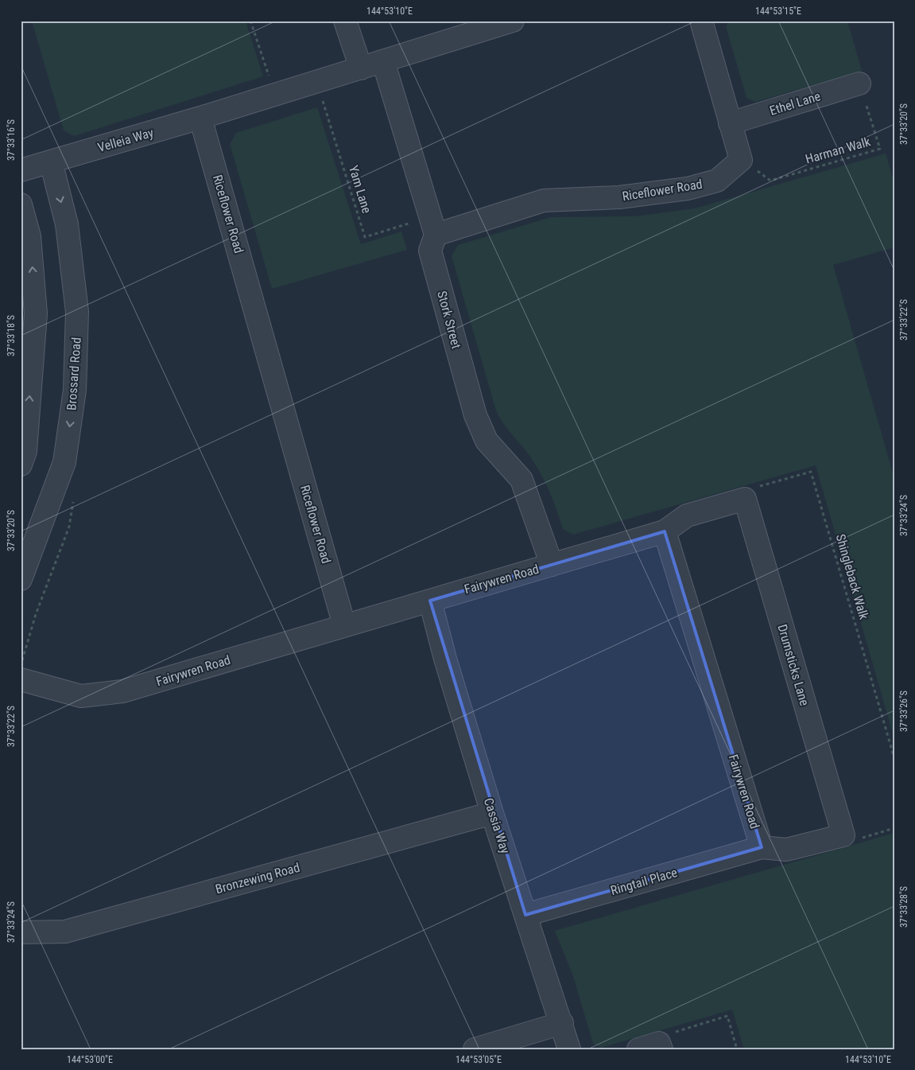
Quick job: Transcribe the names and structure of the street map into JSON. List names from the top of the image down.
{
  "streets": {
    "street": [
      "Ethel Lane",
      "Velleia Way",
      "Riceflower Road",
      "Stork Street",
      "Brossard Road",
      "Fairywren Road",
      "Drumsticks Lane",
      "Cassia Way",
      "Bronzewing Road",
      "Ringtail Place"
    ],
    "path": ["Harman Walk", "Yam Lane", "Shingleback Walk"]
  },
  "crossings": [
    ["Ethel Lane", "Harman Walk"],
    ["Velleia Way", "Riceflower Road"],
    ["Velleia Way", "Brossard Road"],
    ["Harman Walk", "Riceflower Road"],
    ["Yam Lane", "Riceflower Road"],
    ["Yam Lane", "Stork Street"],
    ["Riceflower Road", "Stork Street"],
    ["Riceflower Road", "Fairywren Road"],
    ["Stork Street", "Fairywren Road"],
    ["Shingleback Walk", "Drumsticks Lane"],
    ["Fairywren Road", "Cassia Way"],
    ["Fairywren Road", "Ringtail Place"],
    ["Cassia Way", "Bronzewing Road"],
    ["Cassia Way", "Ringtail Place"]
  ],
  "coordinates": [
    "144°53'10\"E",
    "144°53'15\"E",
    "37°33'20\"S",
    "37°33'16\"S",
    "37°33'22\"S",
    "37°33'18\"S",
    "37°33'24\"S",
    "37°33'26\"S",
    "37°33'28\"S",
    "144°53'00\"E",
    "144°53'05\"E"
  ]
}
